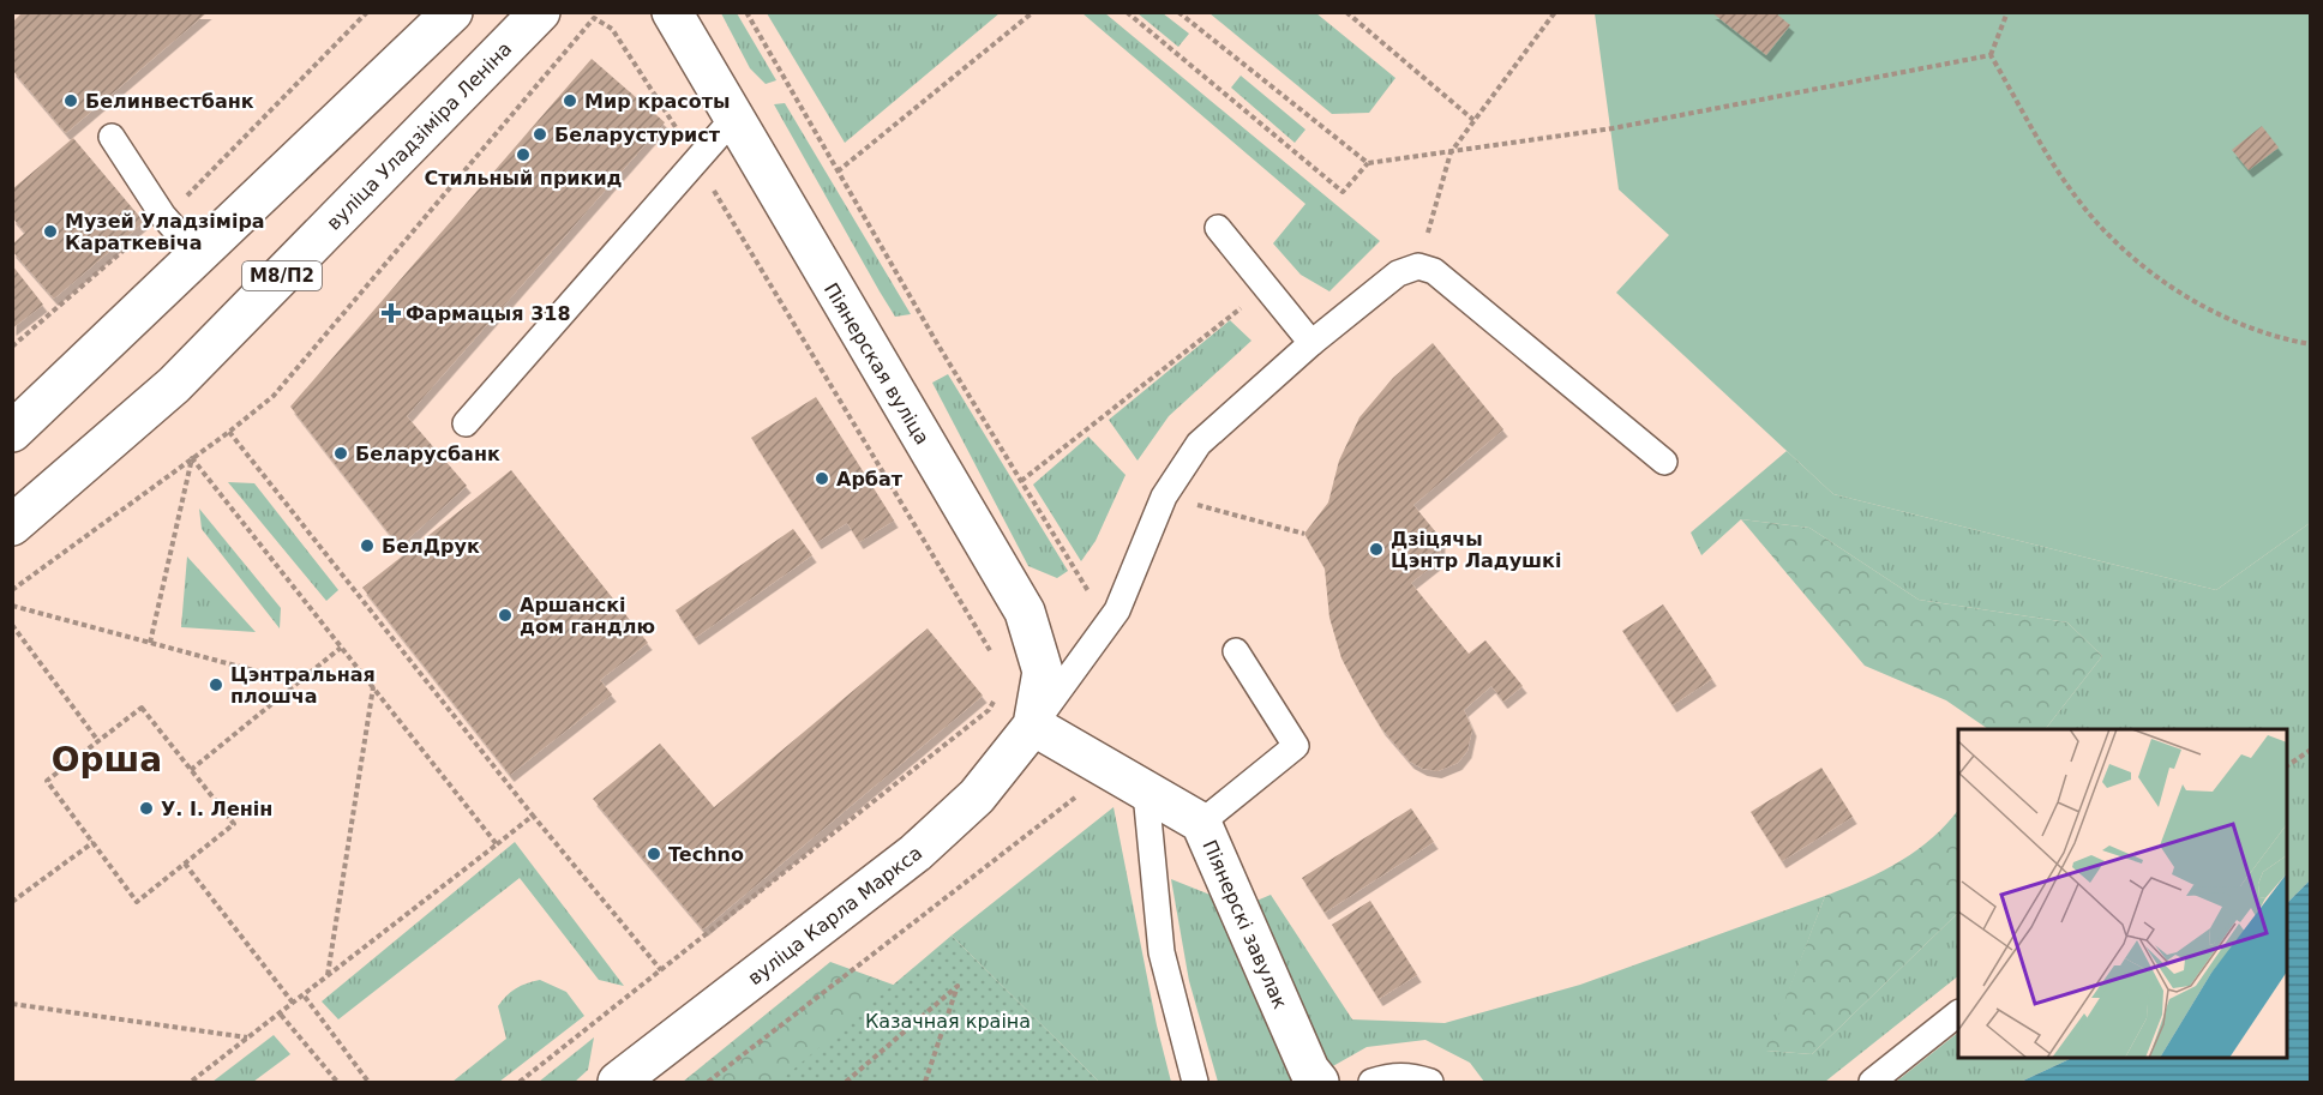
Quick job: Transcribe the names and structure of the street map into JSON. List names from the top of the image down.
{
  "streets": {
    "street": [
      "вуліца Уладзіміра Леніна",
      "М8/П2",
      "Піянерская вуліца",
      "вуліца Карла Маркса",
      "Піянерскі завулак"
    ]
  },
  "crossings": [
    ["Піянерская вуліца", "вуліца Карла Маркса"],
    ["Піянерская вуліца", "Піянерскі завулак"],
    ["вуліца Карла Маркса", "Піянерскі завулак"]
  ],
  "districts": ["Орша"],
  "parks": ["Казачная краіна"],
  "places": {
    "other": [
      "Белинвестбанк",
      "Мир красоты",
      "Беларустурист",
      "Стильный прикид",
      "Музей Уладзіміра Караткевіча",
      "Беларусбанк",
      "Арбат",
      "БелДрук",
      "Дзіцячы Цэнтр Ладушкі",
      "Аршанскі дом гандлю",
      "Цэнтральная плошча",
      "У. І. Ленін",
      "Techno"
    ],
    "health": ["Фармацыя 318"]
  }
}
